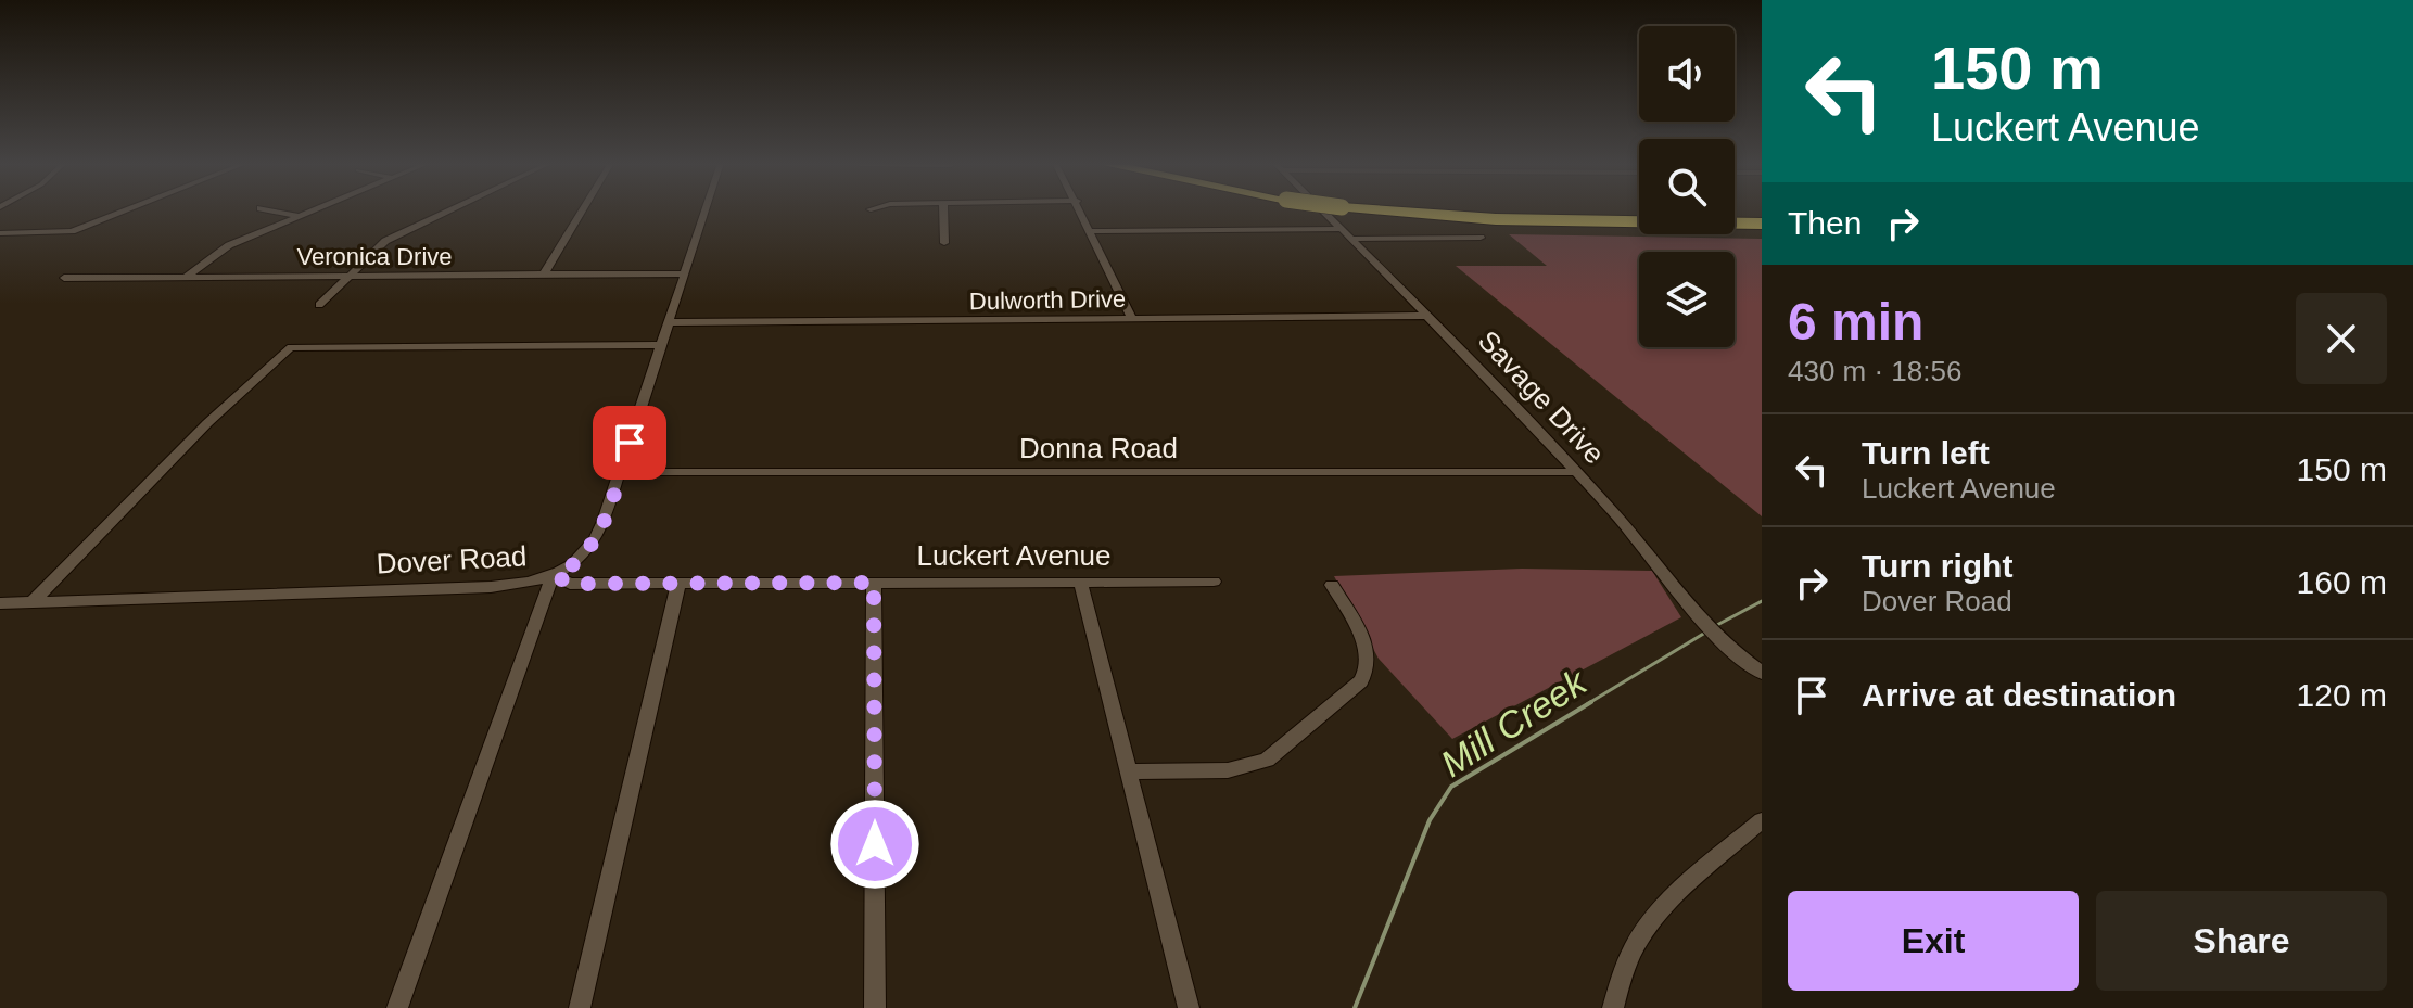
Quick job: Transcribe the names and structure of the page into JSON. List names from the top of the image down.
{
  "streets": {
    "street": [
      "Veronica Drive",
      "Dulworth Drive",
      "Savage Drive",
      "Donna Road",
      "Luckert Avenue",
      "Dover Road"
    ]
  },
  "crossings": [
    ["Veronica Drive", "Dover Road"],
    ["Dulworth Drive", "Savage Drive"],
    ["Dulworth Drive", "Dover Road"],
    ["Savage Drive", "Donna Road"],
    ["Donna Road", "Dover Road"],
    ["Luckert Avenue", "Dover Road"]
  ],
  "water": ["Mill Creek"],
  "page": {
    "turn": ["150 m", "Luckert Avenue"],
    "then": "Then",
    "heading": ["6 min", "430 m · 18:56"],
    "list": [
      {
        "name": "Turn left",
        "note": "Luckert Avenue",
        "value": "150 m"
      },
      {
        "name": "Turn right",
        "note": "Dover Road",
        "value": "160 m"
      },
      {
        "name": "Arrive at destination",
        "value": "120 m"
      }
    ],
    "buttons": ["Exit", "Share"]
  }
}
